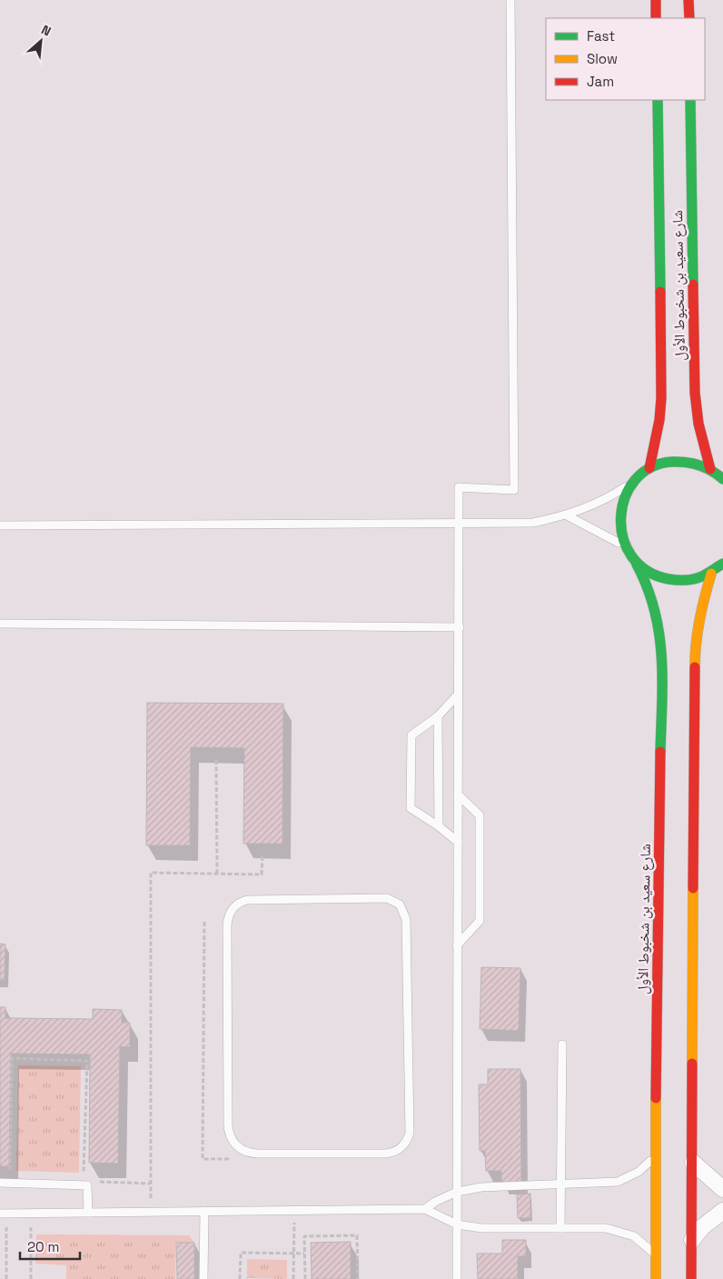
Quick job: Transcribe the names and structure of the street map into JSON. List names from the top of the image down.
{
  "streets": {
    "main road": ["شارع سعيد بن شخبوط الأول"]
  },
  "legend": ["Fast", "Slow", "Jam"],
  "scale_bar": "20 m",
  "north": "top right"
}
